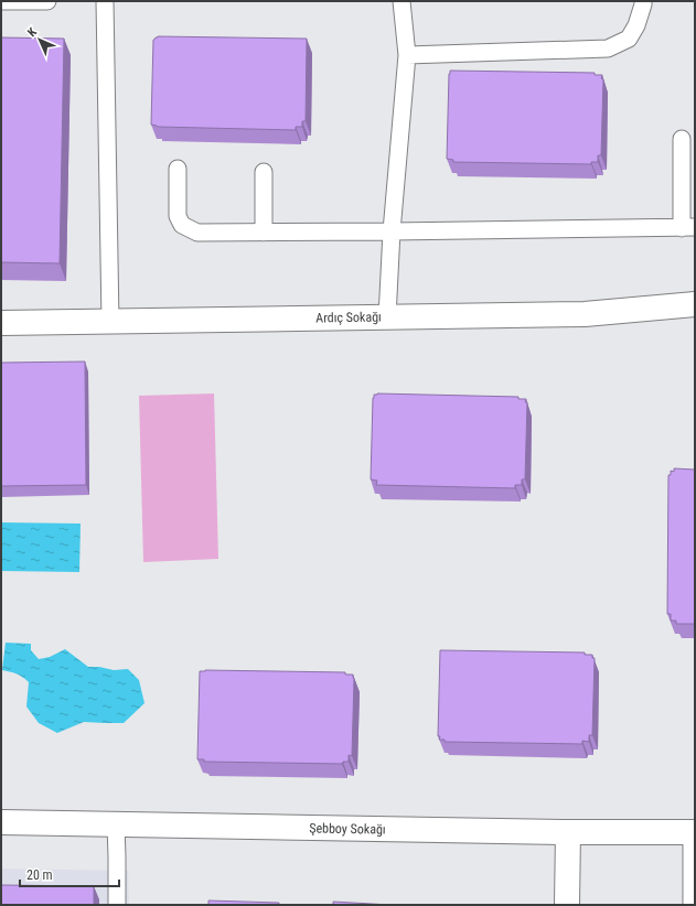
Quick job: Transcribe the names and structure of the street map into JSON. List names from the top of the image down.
{
  "streets": {
    "street": ["Ardıç Sokağı", "Şebboy Sokağı"]
  },
  "scale_bar": "20 m",
  "north": "top left"
}
